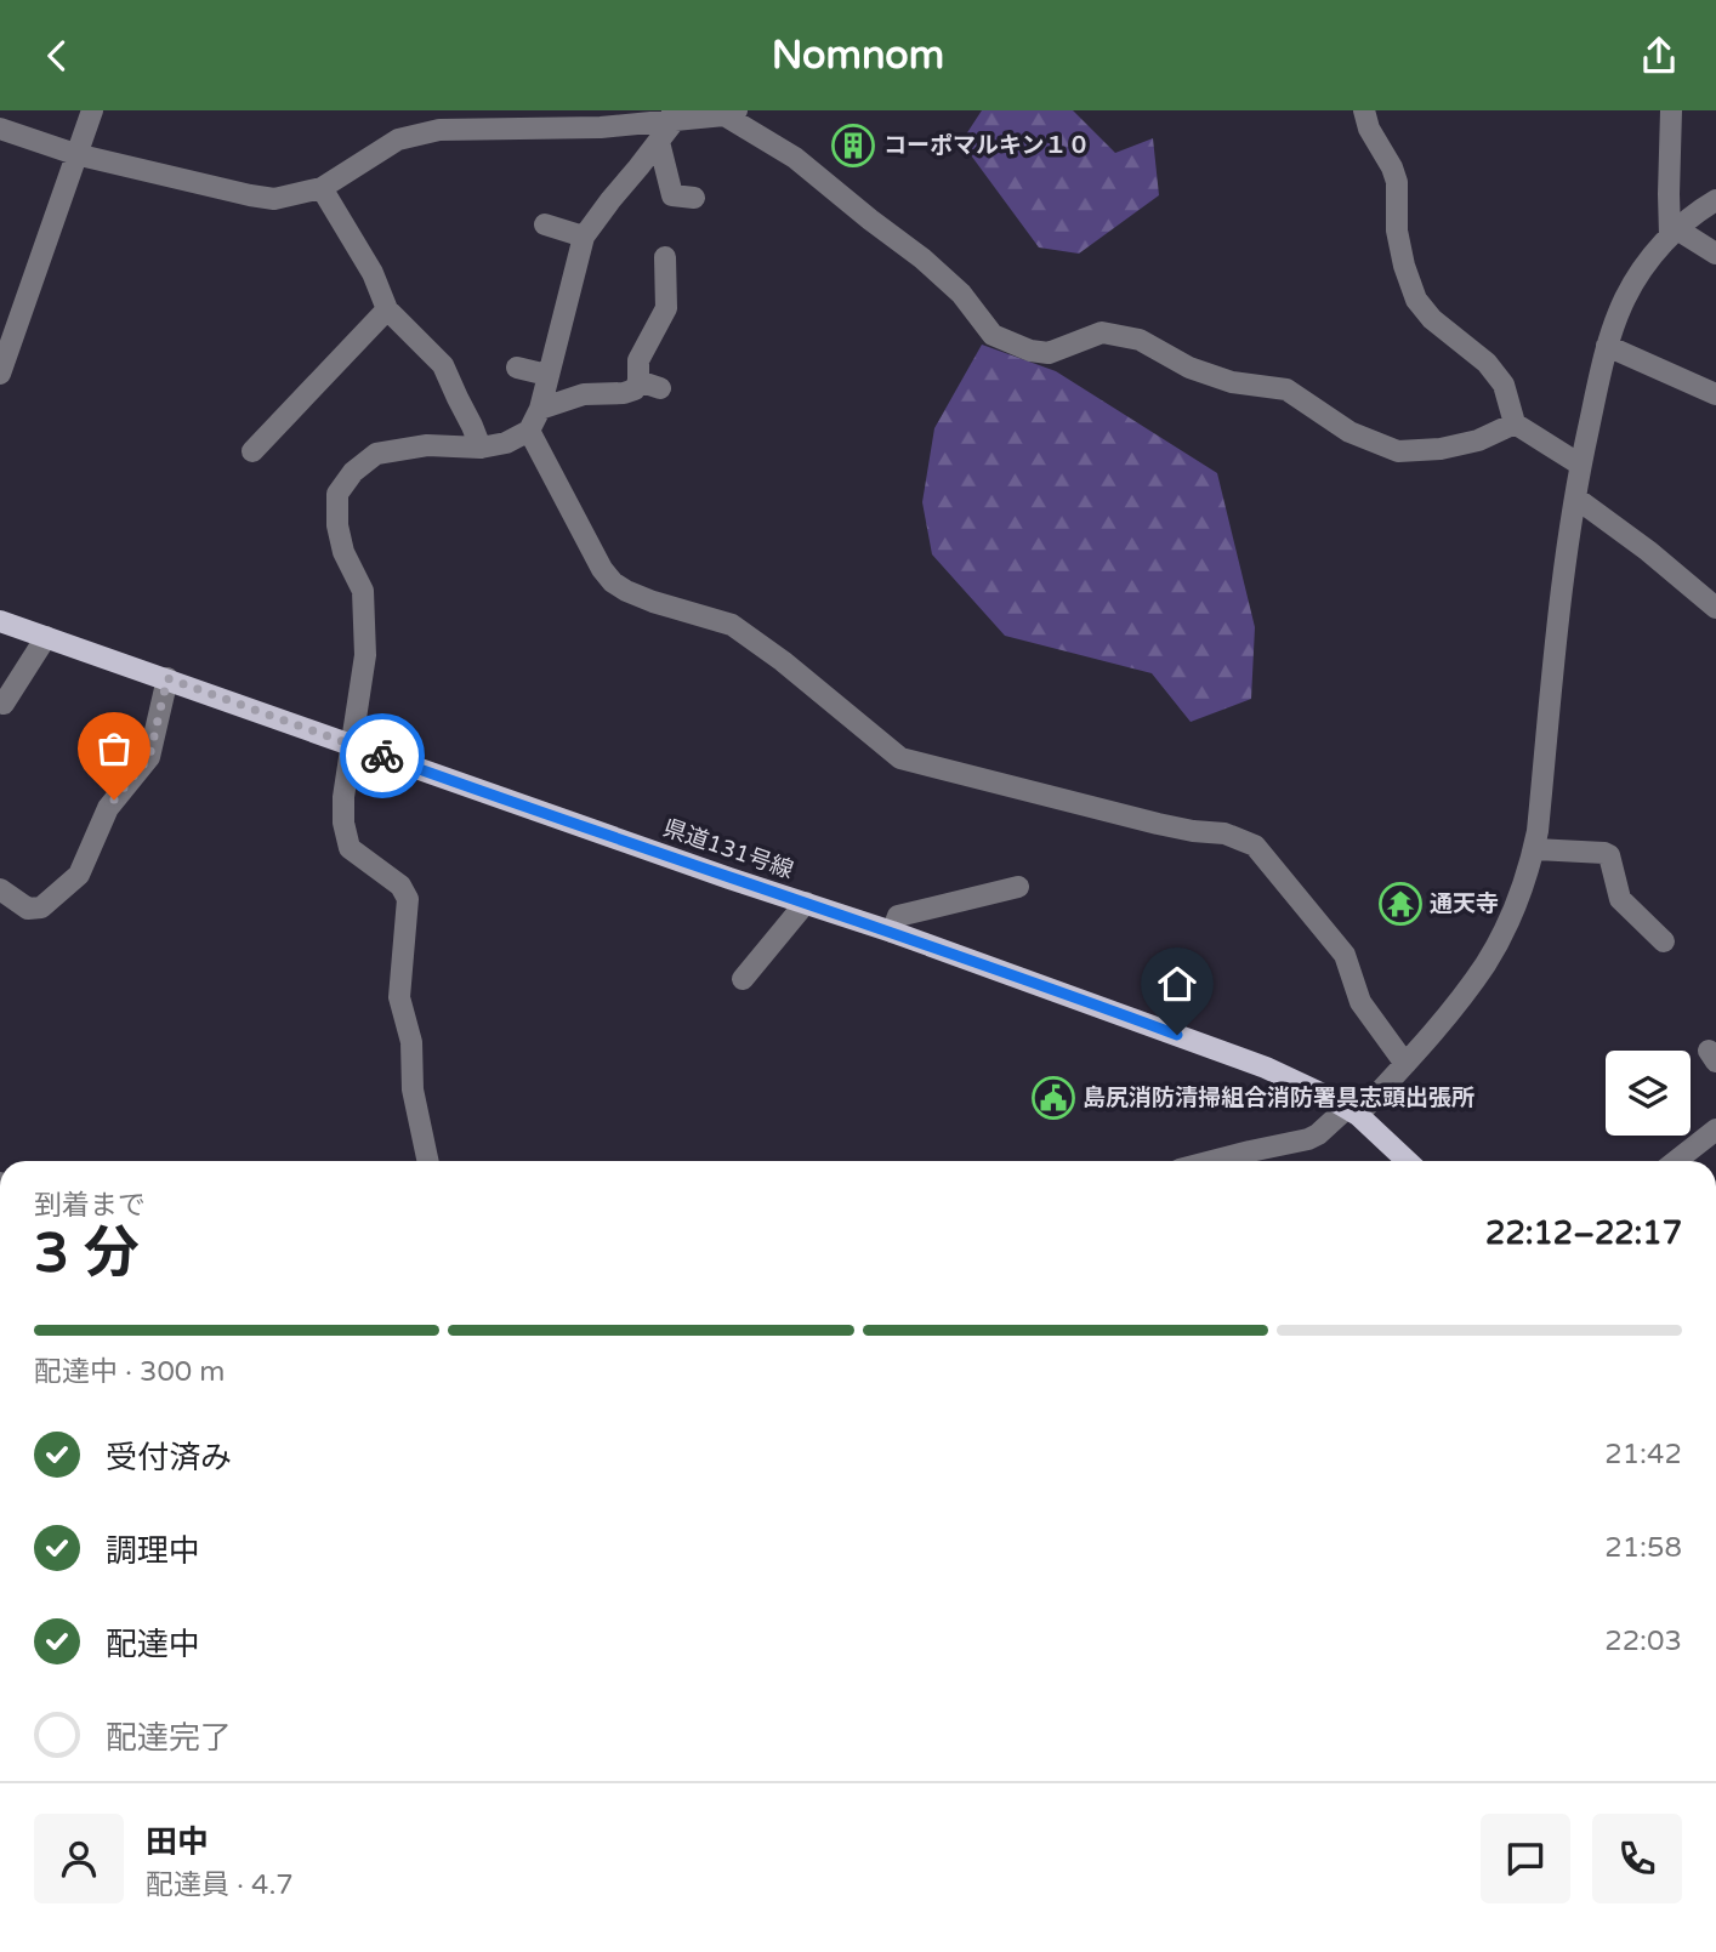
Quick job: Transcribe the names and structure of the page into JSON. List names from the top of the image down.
{
  "streets": {
    "main road": ["県道131号線"]
  },
  "places": {
    "building": ["コーポマルキン１０"],
    "temple": ["通天寺"],
    "public building": ["島尻消防清掃組合消防署具志頭出張所"]
  },
  "page": {
    "header": "Nomnom",
    "heading": ["3 分", "到着まで", "22:12–22:17"],
    "panel": ["田中", "配達員 · 4.7"],
    "bar": "配達中 · 300 m",
    "list": [
      ["受付済み", "21:42"],
      ["調理中", "21:58"],
      ["配達中", "22:03"],
      "配達完了"
    ]
  }
}
